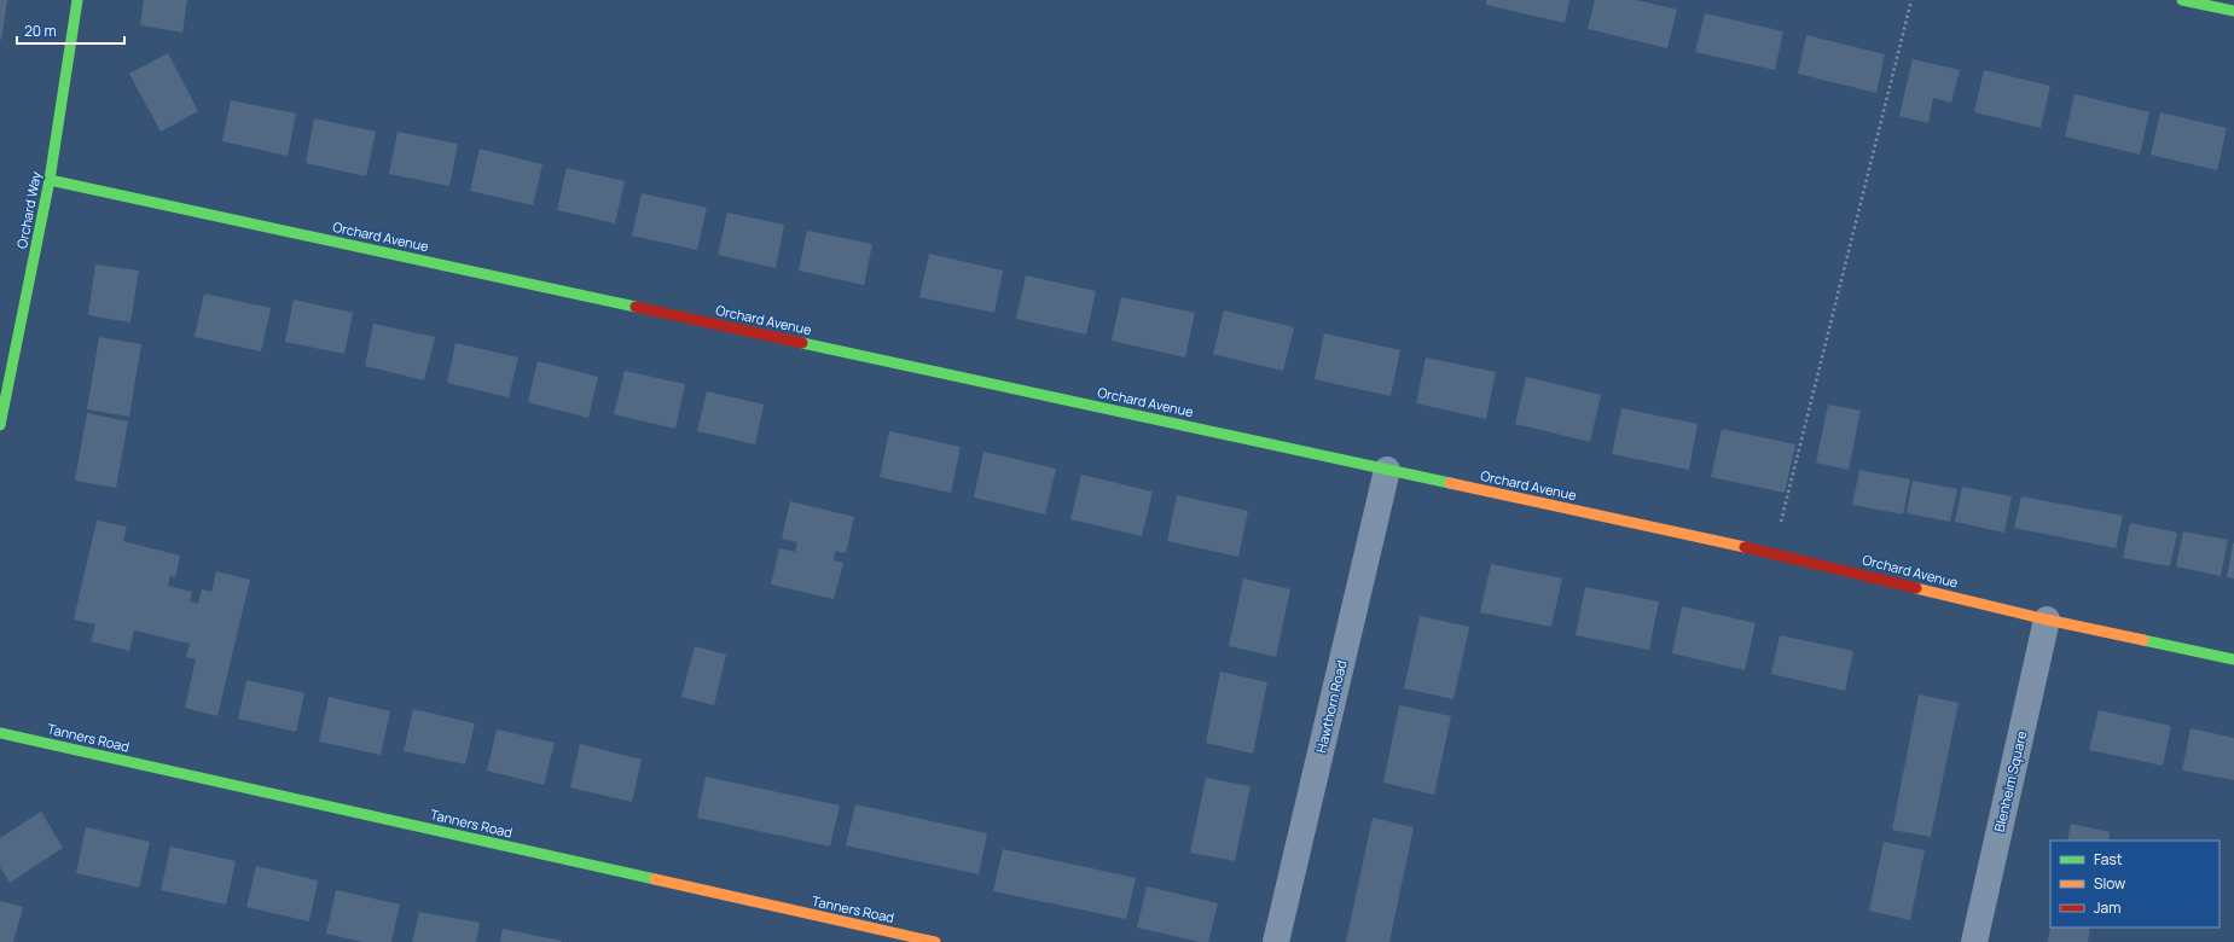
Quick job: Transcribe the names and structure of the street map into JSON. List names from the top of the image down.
{
  "streets": {
    "street": [
      "Orchard Way",
      "Orchard Avenue",
      "Hawthorn Road",
      "Tanners Road",
      "Blenheim Square"
    ]
  },
  "crossings": [
    ["Orchard Way", "Orchard Avenue"],
    ["Orchard Avenue", "Hawthorn Road"],
    ["Orchard Avenue", "Blenheim Square"]
  ],
  "legend": ["Fast", "Slow", "Jam"],
  "scale_bar": "20 m"
}
